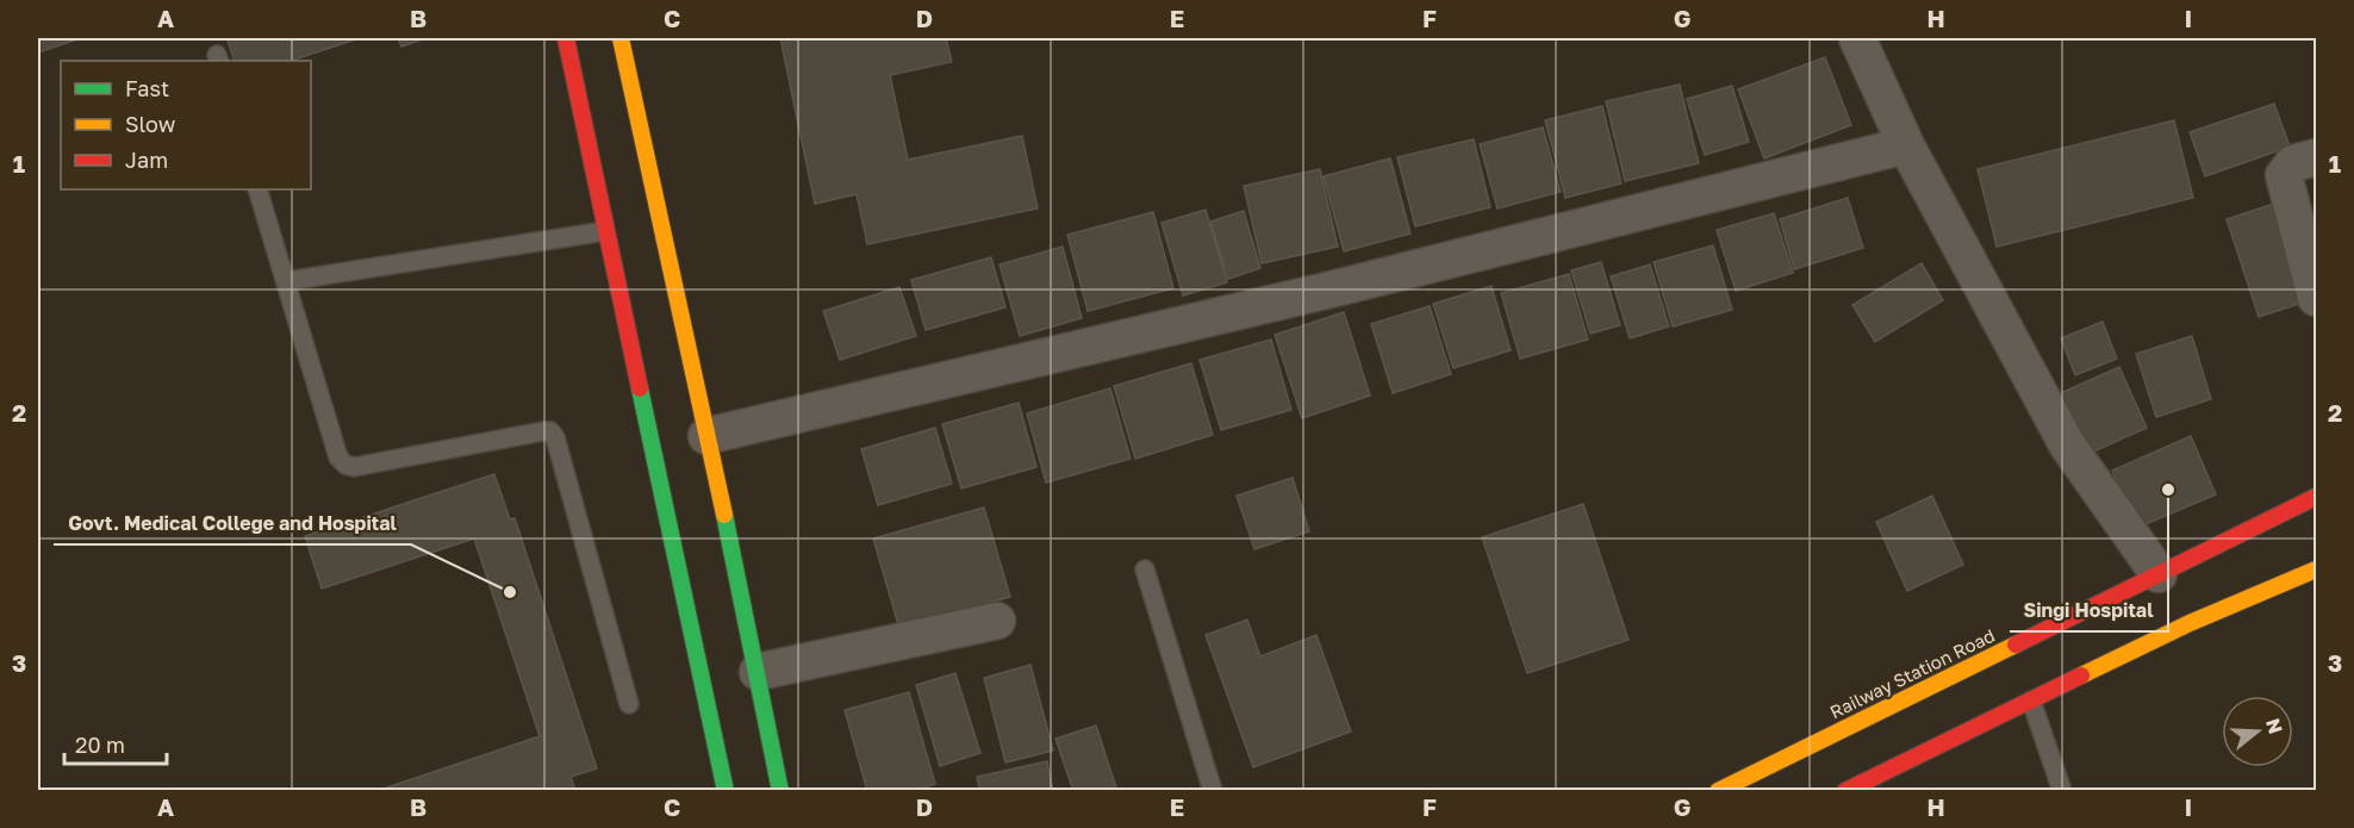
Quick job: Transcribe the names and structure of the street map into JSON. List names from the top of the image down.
{
  "streets": {
    "main road": ["Railway Station Road"]
  },
  "places": ["Singi Hospital", "Govt. Medical College and Hospital"],
  "legend": ["Fast", "Slow", "Jam"],
  "scale_bar": "20 m",
  "north": "right",
  "grid": {
    "columns": [
      "A",
      "B",
      "C",
      "D",
      "E",
      "F",
      "G",
      "H",
      "I"
    ],
    "rows": ["1", "2", "3"]
  }
}
